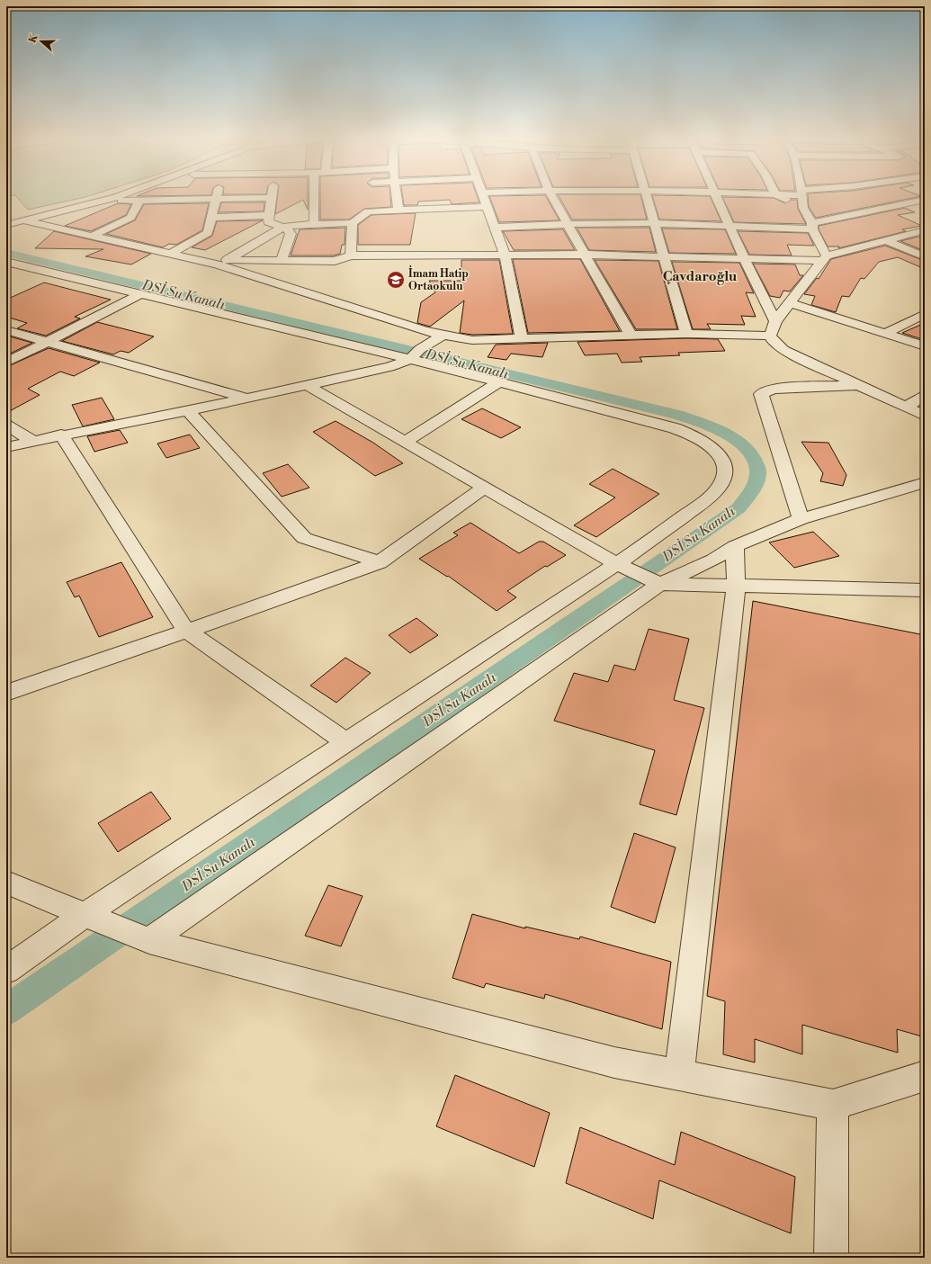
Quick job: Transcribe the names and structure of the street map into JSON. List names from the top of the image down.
{
  "districts": ["Çavdaroğlu"],
  "water": ["DSİ Su Kanalı"],
  "places": {
    "school or university": ["İmam Hatip Ortaokulu"]
  },
  "north": "left"
}
